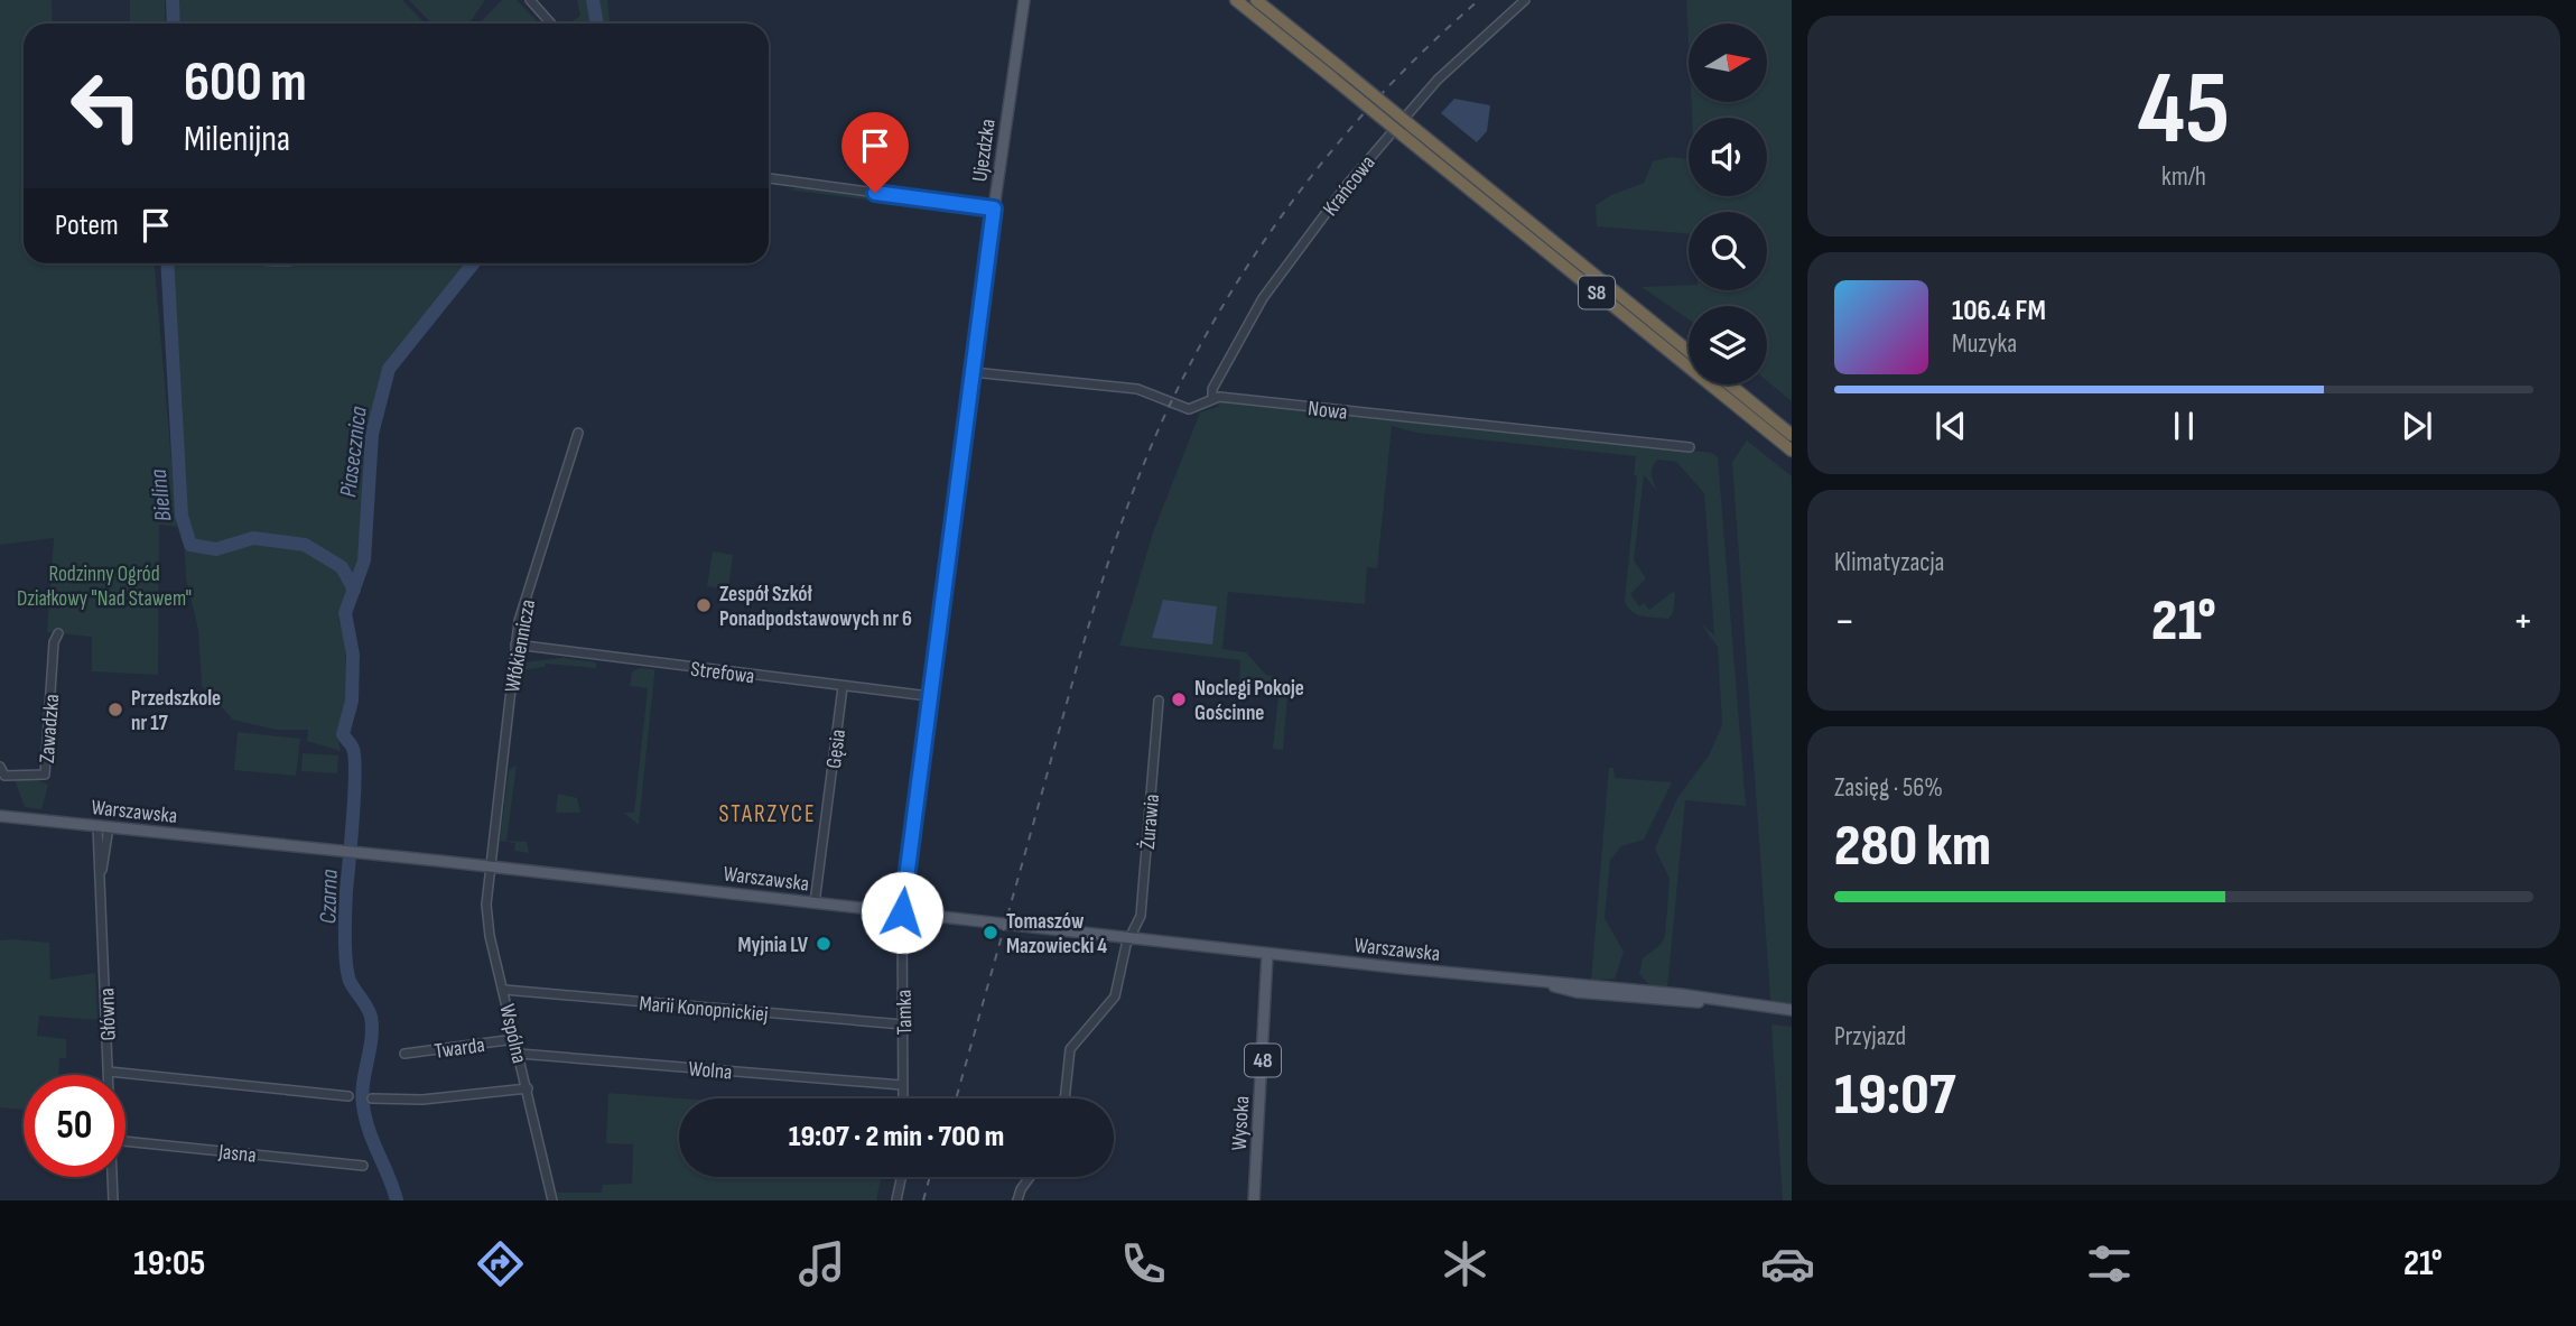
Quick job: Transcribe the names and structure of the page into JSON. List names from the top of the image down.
{
  "streets": {
    "highway": ["S8"],
    "main road": [
      "Ujezdzka",
      "Warszawska",
      "48",
      "Wysoka"
    ],
    "street": [
      "Krańcowa",
      "Nowa",
      "Włókiennicza",
      "Strefowa",
      "Zawadzka",
      "Gęsia",
      "Żurawia",
      "Marii Konopnickiej",
      "Tamka",
      "Główna",
      "Wspólna",
      "Twarda",
      "Wolna",
      "Jasna"
    ]
  },
  "crossings": [
    ["Ujezdzka", "Nowa"],
    ["Ujezdzka", "Strefowa"],
    ["Ujezdzka", "Warszawska"],
    ["Ujezdzka", "Tamka"],
    ["Krańcowa", "Nowa"],
    ["Włókiennicza", "Strefowa"],
    ["Włókiennicza", "Warszawska"],
    ["Włókiennicza", "Wspólna"],
    ["Strefowa", "Gęsia"],
    ["Gęsia", "Warszawska"],
    ["Warszawska", "Żurawia"],
    ["Warszawska", "Tamka"],
    ["Warszawska", "Główna"],
    ["Warszawska", "Wspólna"],
    ["Warszawska", "Wysoka"],
    ["Marii Konopnickiej", "Tamka"],
    ["Marii Konopnickiej", "Wspólna"],
    ["Tamka", "Wolna"],
    ["Wspólna", "Twarda"],
    ["Wspólna", "Wolna"]
  ],
  "districts": ["STARZYCE"],
  "water": ["Piasecznica", "Bielina", "Czarna"],
  "parks": ["Rodzinny Ogród Działkowy \"Nad Stawem\""],
  "places": [
    "Zespół Szkół Ponadpodstawowych nr 6",
    "Noclegi Pokoje Gościnne",
    "Przedszkole nr 17",
    "Tomaszów Mazowiecki 4",
    "Myjnia LV"
  ],
  "north": "right",
  "page": {
    "tile": [
      ["45", "km/h"],
      "Klimatyzacja",
      ["Zasięg · 56%", "280 km"],
      ["Przyjazd", "19:07"]
    ],
    "turn": ["600 m", "Milenijna"],
    "then": "Potem",
    "song": ["106.4 FM", "Muzyka"],
    "heat": ["−", "21°", "+"],
    "limit": "50",
    "trip": "19:07 · 2 min · 700 m",
    "tabs": ["19:05", "21°"]
  }
}
